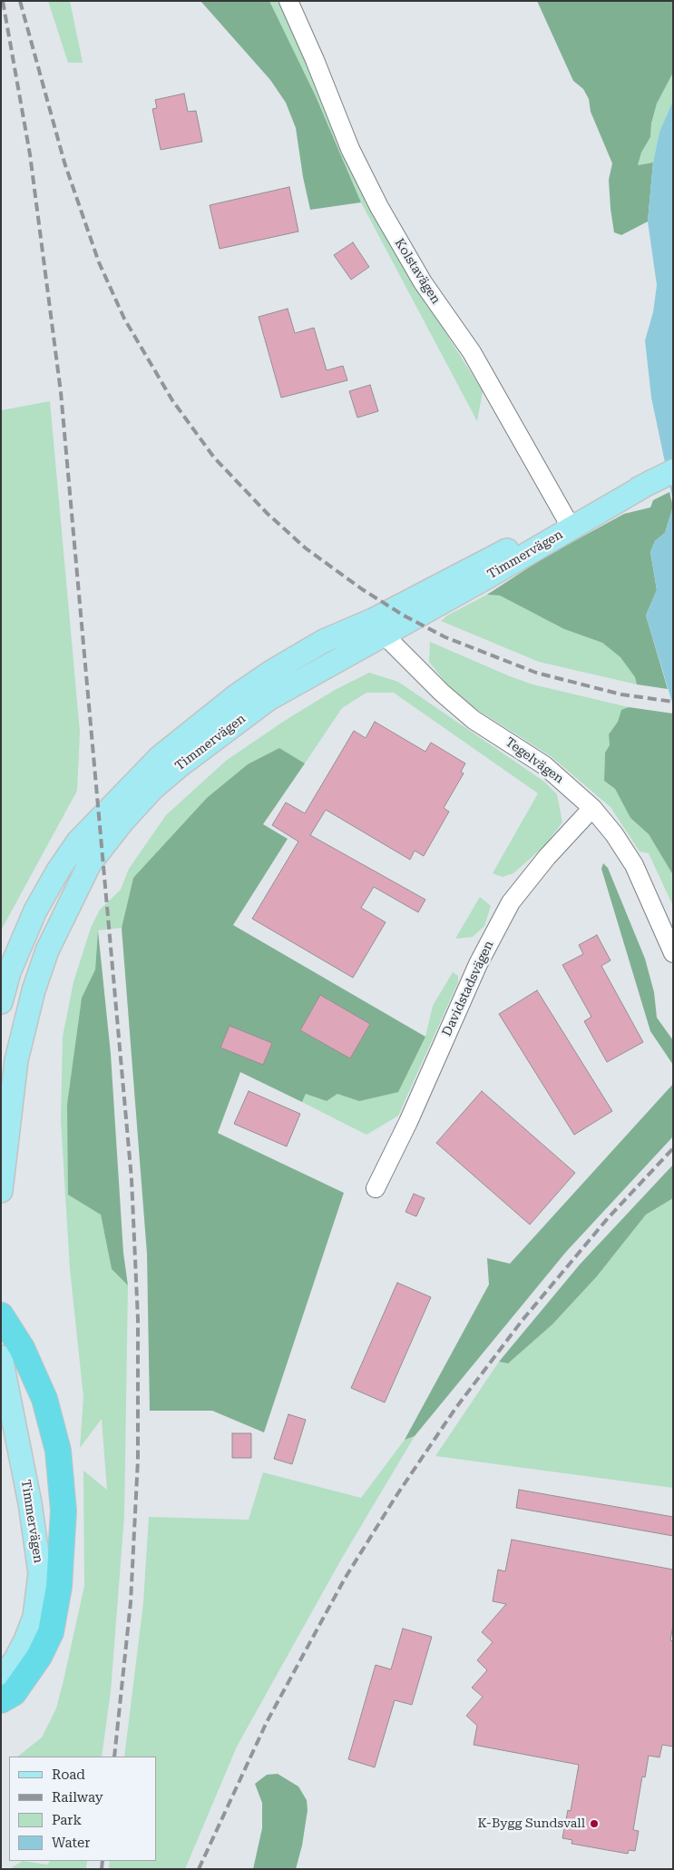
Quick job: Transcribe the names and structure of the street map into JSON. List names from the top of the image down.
{
  "streets": {
    "main road": ["Timmervägen"],
    "street": ["Kolstavägen", "Tegelvägen", "Davidstadsvägen"]
  },
  "crossings": [
    ["Kolstavägen", "Timmervägen"],
    ["Timmervägen", "Tegelvägen"],
    ["Tegelvägen", "Davidstadsvägen"]
  ],
  "places": ["K-Bygg Sundsvall"],
  "legend": [
    "Road",
    "Railway",
    "Park",
    "Water"
  ]
}
